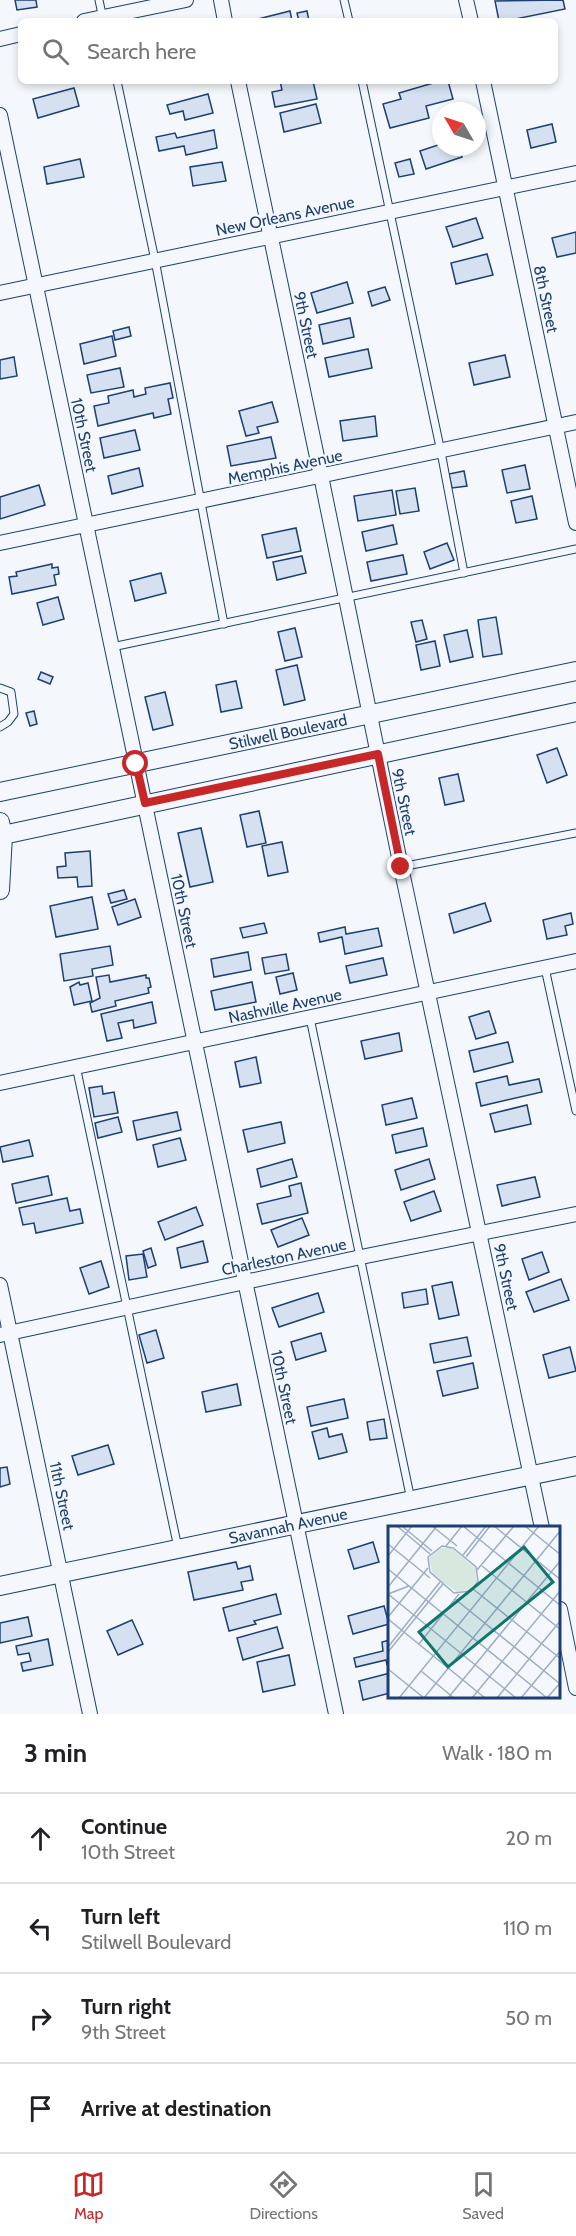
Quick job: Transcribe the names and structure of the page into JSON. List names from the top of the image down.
{
  "streets": {
    "main road": ["Stilwell Boulevard", "Savannah Avenue"],
    "street": [
      "New Orleans Avenue",
      "8th Street",
      "9th Street",
      "10th Street",
      "Memphis Avenue",
      "Nashville Avenue",
      "Charleston Avenue",
      "11th Street"
    ]
  },
  "crossings": [
    ["New Orleans Avenue", "8th Street"],
    ["New Orleans Avenue", "9th Street"],
    ["New Orleans Avenue", "10th Street"],
    ["8th Street", "Memphis Avenue"],
    ["9th Street", "Memphis Avenue"],
    ["9th Street", "Stilwell Boulevard"],
    ["9th Street", "Nashville Avenue"],
    ["9th Street", "Charleston Avenue"],
    ["9th Street", "Savannah Avenue"],
    ["10th Street", "Memphis Avenue"],
    ["10th Street", "Stilwell Boulevard"],
    ["10th Street", "Nashville Avenue"],
    ["10th Street", "Charleston Avenue"],
    ["10th Street", "Savannah Avenue"],
    ["Charleston Avenue", "11th Street"],
    ["11th Street", "Savannah Avenue"]
  ],
  "north": "top left",
  "page": {
    "search": "Search here",
    "heading": ["3 min", "Walk · 180 m"],
    "list": [
      ["Continue", "10th Street", "20 m"],
      ["Turn left", "Stilwell Boulevard", "110 m"],
      ["Turn right", "9th Street", "50 m"],
      "Arrive at destination"
    ],
    "nav": ["Map", "Directions", "Saved"]
  }
}
